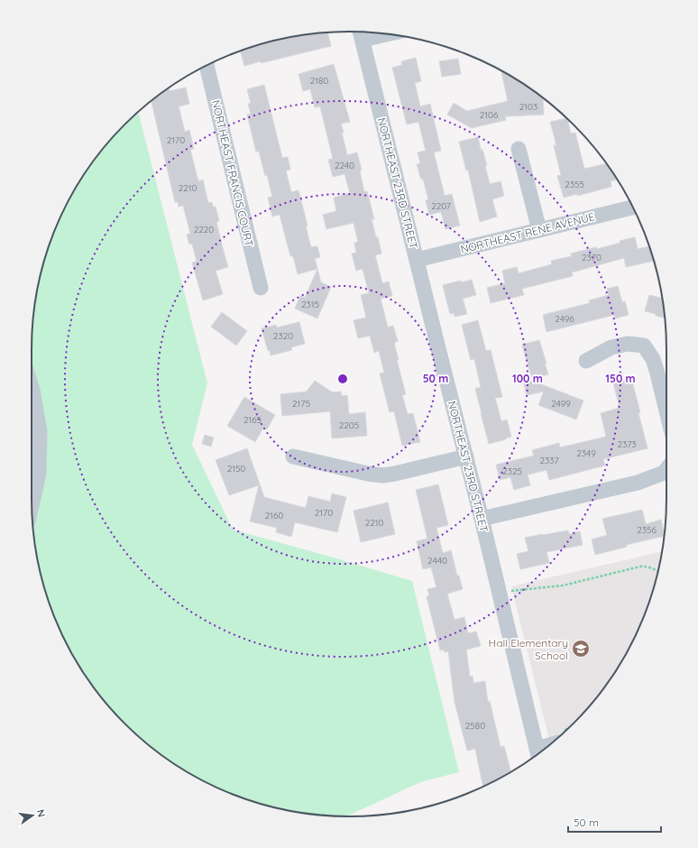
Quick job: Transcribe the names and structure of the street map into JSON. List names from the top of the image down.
{
  "streets": {
    "street": ["NORTHEAST FRANCIS COURT", "NORTHEAST 23RD STREET", "NORTHEAST RENE AVENUE"]
  },
  "crossings": [
    ["NORTHEAST 23RD STREET", "NORTHEAST RENE AVENUE"]
  ],
  "places": {
    "school or university": ["Hall Elementary School"]
  },
  "house_numbers": [
    "2180",
    "2103",
    "2106",
    "2170",
    "2240",
    "2355",
    "2210",
    "2207",
    "2220",
    "2370",
    "2315",
    "2496",
    "2320",
    "2175",
    "2499",
    "2165",
    "2205",
    "2373",
    "2349",
    "2337",
    "2150",
    "2325",
    "2170",
    "2160",
    "2210",
    "2356",
    "2440",
    "2580"
  ],
  "scale_bar": "50 m",
  "north": "right",
  "rings": ["50 m", "100 m", "150 m"]
}
